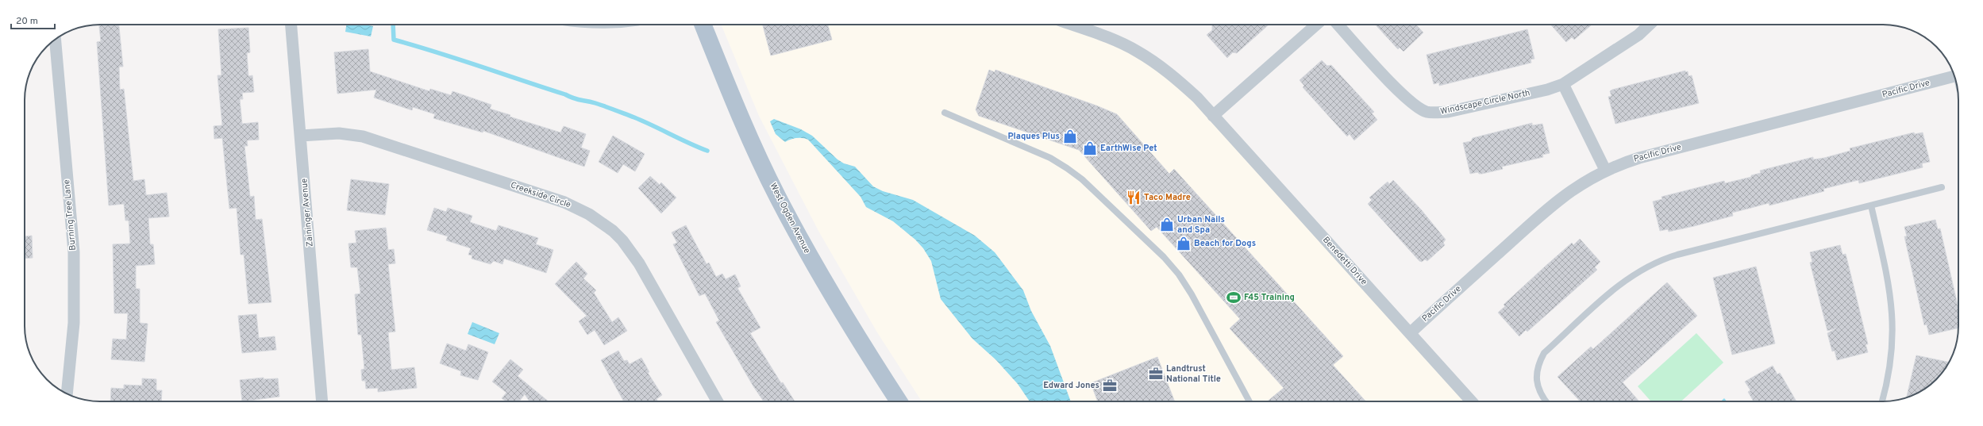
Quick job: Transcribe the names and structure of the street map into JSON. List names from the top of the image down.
{
  "streets": {
    "main road": ["West Ogden Avenue"],
    "street": [
      "Pacific Drive",
      "Windscape Circle North",
      "Creekside Circle",
      "Zaininger Avenue",
      "Burning Tree Lane",
      "Benedetti Drive"
    ]
  },
  "crossings": [
    ["Pacific Drive", "Benedetti Drive"],
    ["Creekside Circle", "Zaininger Avenue"]
  ],
  "places": {
    "shop": [
      "Plaques Plus",
      "EarthWise Pet",
      "Urban Nails and Spa",
      "Beach for Dogs"
    ],
    "restaurant": ["Taco Madre"],
    "sports": ["F45 Training"],
    "office": ["Landtrust National Title", "Edward Jones"]
  },
  "scale_bar": "20 m"
}
